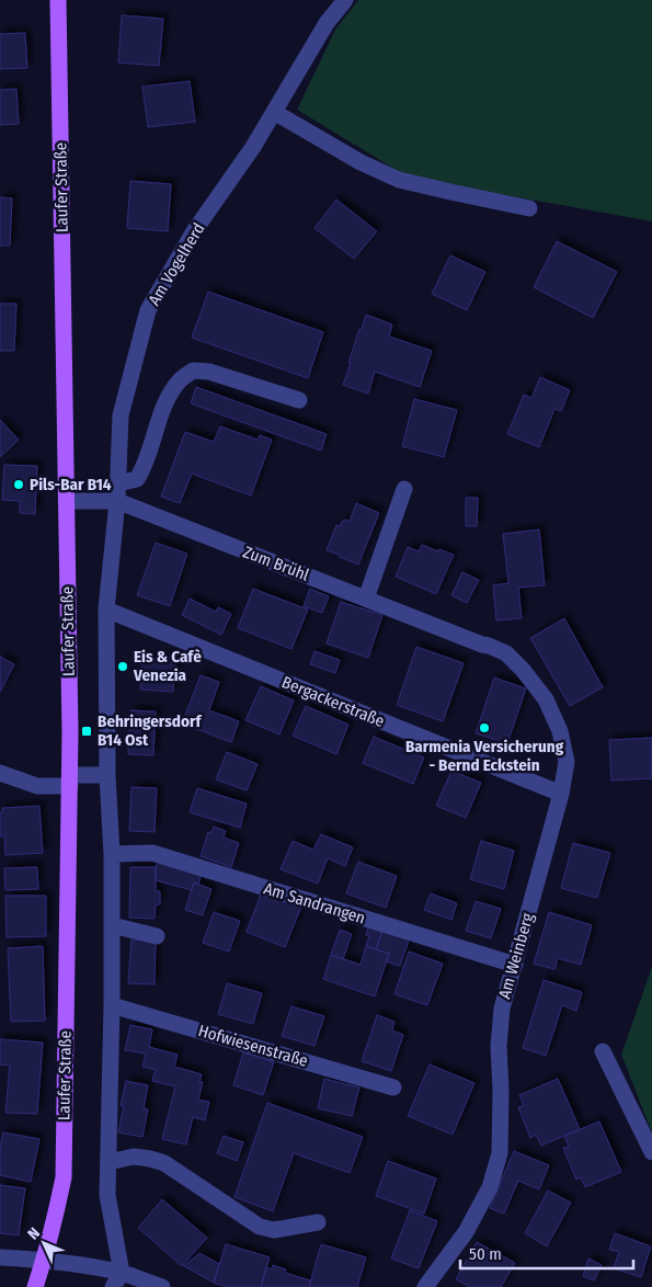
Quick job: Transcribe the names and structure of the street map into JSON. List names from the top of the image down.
{
  "streets": {
    "main road": ["Laufer Straße"],
    "street": [
      "Am Vogelherd",
      "Zum Brühl",
      "Bergackerstraße",
      "Am Sandrangen",
      "Am Weinberg",
      "Hofwiesenstraße"
    ]
  },
  "crossings": [
    ["Laufer Straße", "Zum Brühl"],
    ["Am Vogelherd", "Zum Brühl"],
    ["Zum Brühl", "Am Weinberg"],
    ["Bergackerstraße", "Am Weinberg"],
    ["Am Sandrangen", "Am Weinberg"]
  ],
  "places": {
    "other": ["Pils-Bar B14", "Eis & Cafè Venezia", "Barmenia Versicherung - Bernd Eckstein"],
    "transit": ["Behringersdorf B14 Ost"]
  },
  "scale_bar": "50 m",
  "north": "top left"
}
